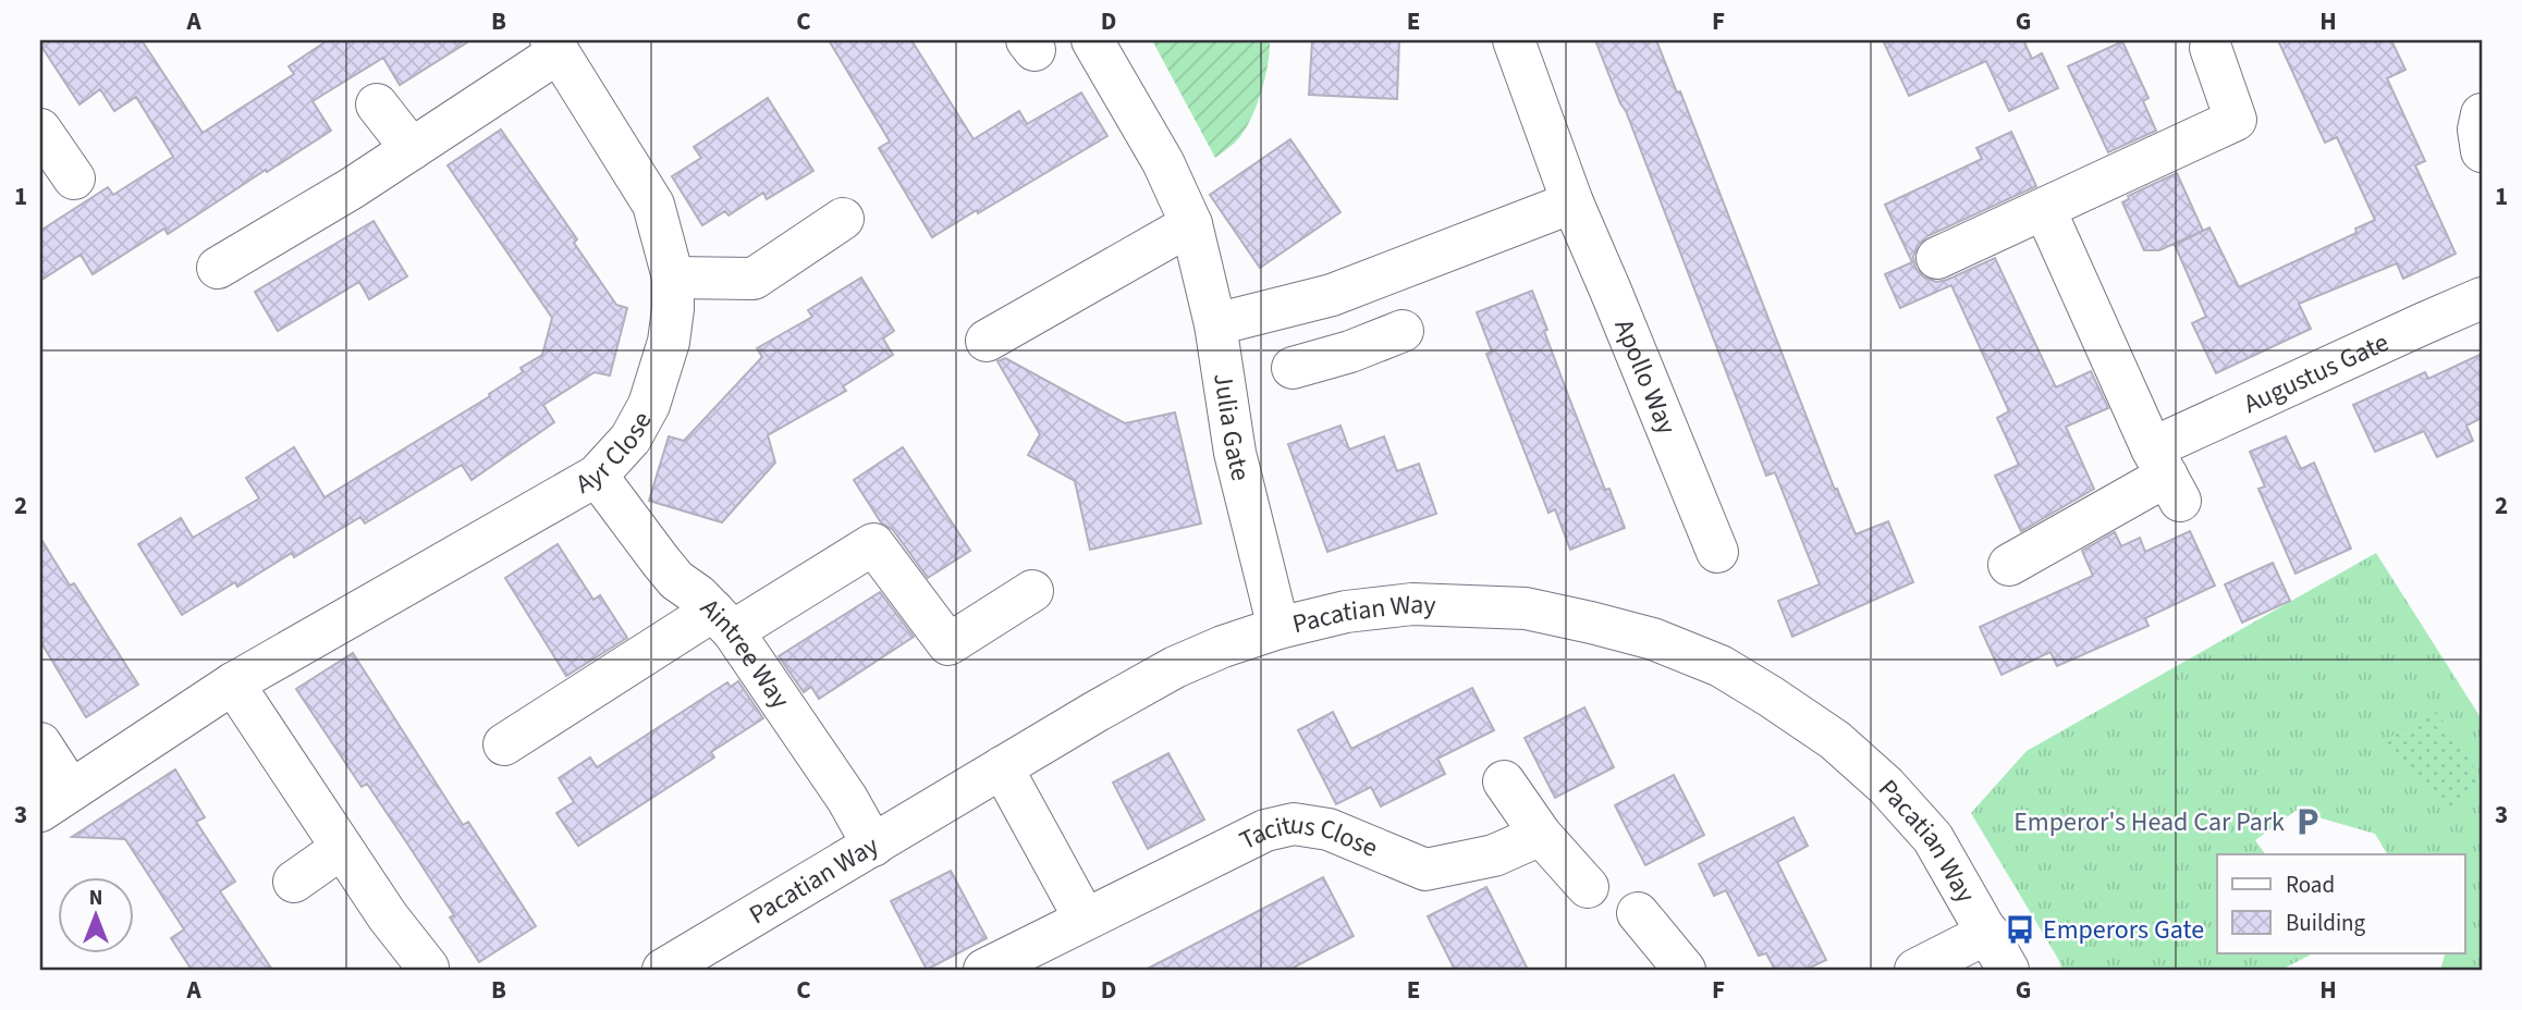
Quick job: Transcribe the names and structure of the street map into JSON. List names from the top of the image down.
{
  "streets": {
    "street": [
      "Augustus Gate",
      "Apollo Way",
      "Julia Gate",
      "Ayr Close",
      "Pacatian Way",
      "Aintree Way",
      "Tacitus Close"
    ]
  },
  "crossings": [
    ["Julia Gate", "Pacatian Way"],
    ["Ayr Close", "Aintree Way"],
    ["Pacatian Way", "Aintree Way"]
  ],
  "places": {
    "parking": ["Emperor's Head Car Park"],
    "bus stop": ["Emperors Gate"]
  },
  "legend": ["Road", "Building"],
  "north": "top",
  "grid": {
    "columns": [
      "A",
      "B",
      "C",
      "D",
      "E",
      "F",
      "G",
      "H"
    ],
    "rows": ["1", "2", "3"]
  }
}
